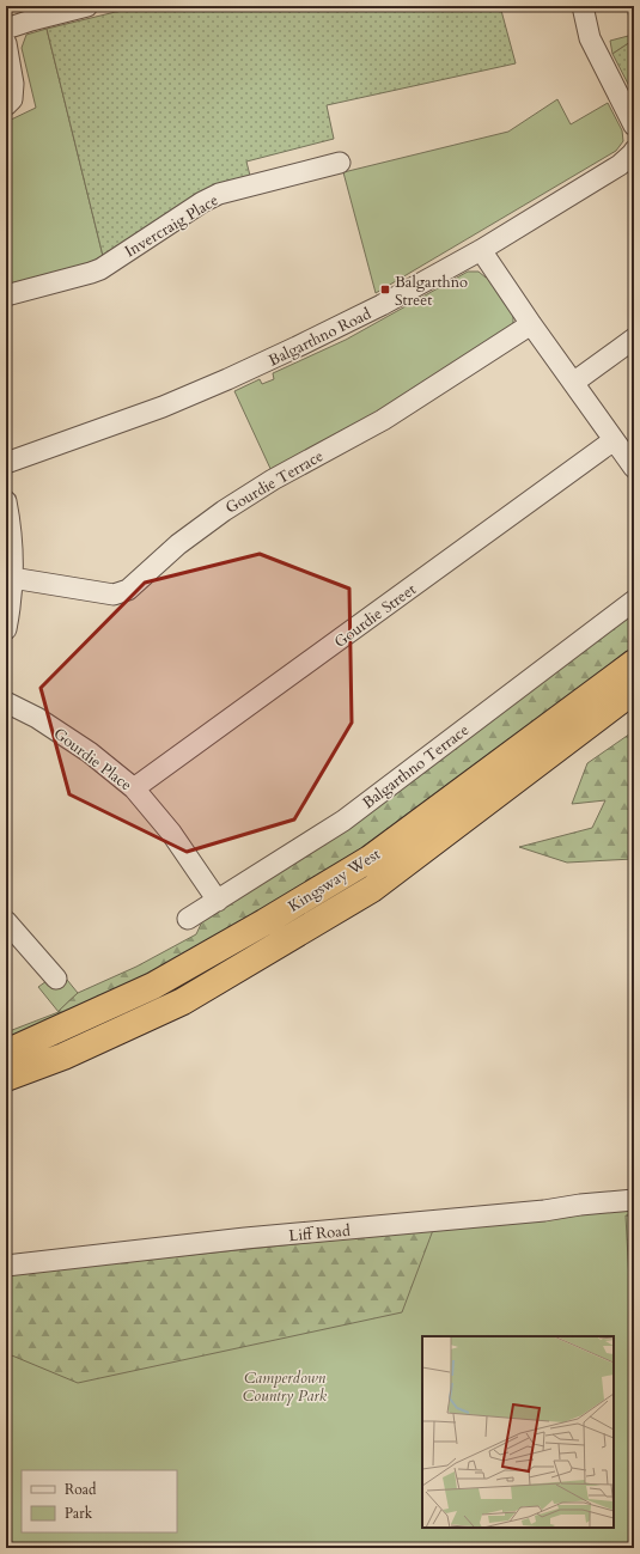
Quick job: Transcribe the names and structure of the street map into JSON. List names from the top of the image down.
{
  "streets": {
    "highway": ["Kingsway West"],
    "street": [
      "Invercraig Place",
      "Balgarthno Road",
      "Gourdie Terrace",
      "Gourdie Street",
      "Gourdie Place",
      "Balgarthno Terrace",
      "Liff Road"
    ]
  },
  "crossings": [
    ["Gourdie Street", "Gourdie Place"],
    ["Gourdie Place", "Balgarthno Terrace"]
  ],
  "parks": ["Camperdown Country Park"],
  "places": {
    "transit": ["Balgarthno Street"]
  },
  "legend": ["Road", "Park"]
}
